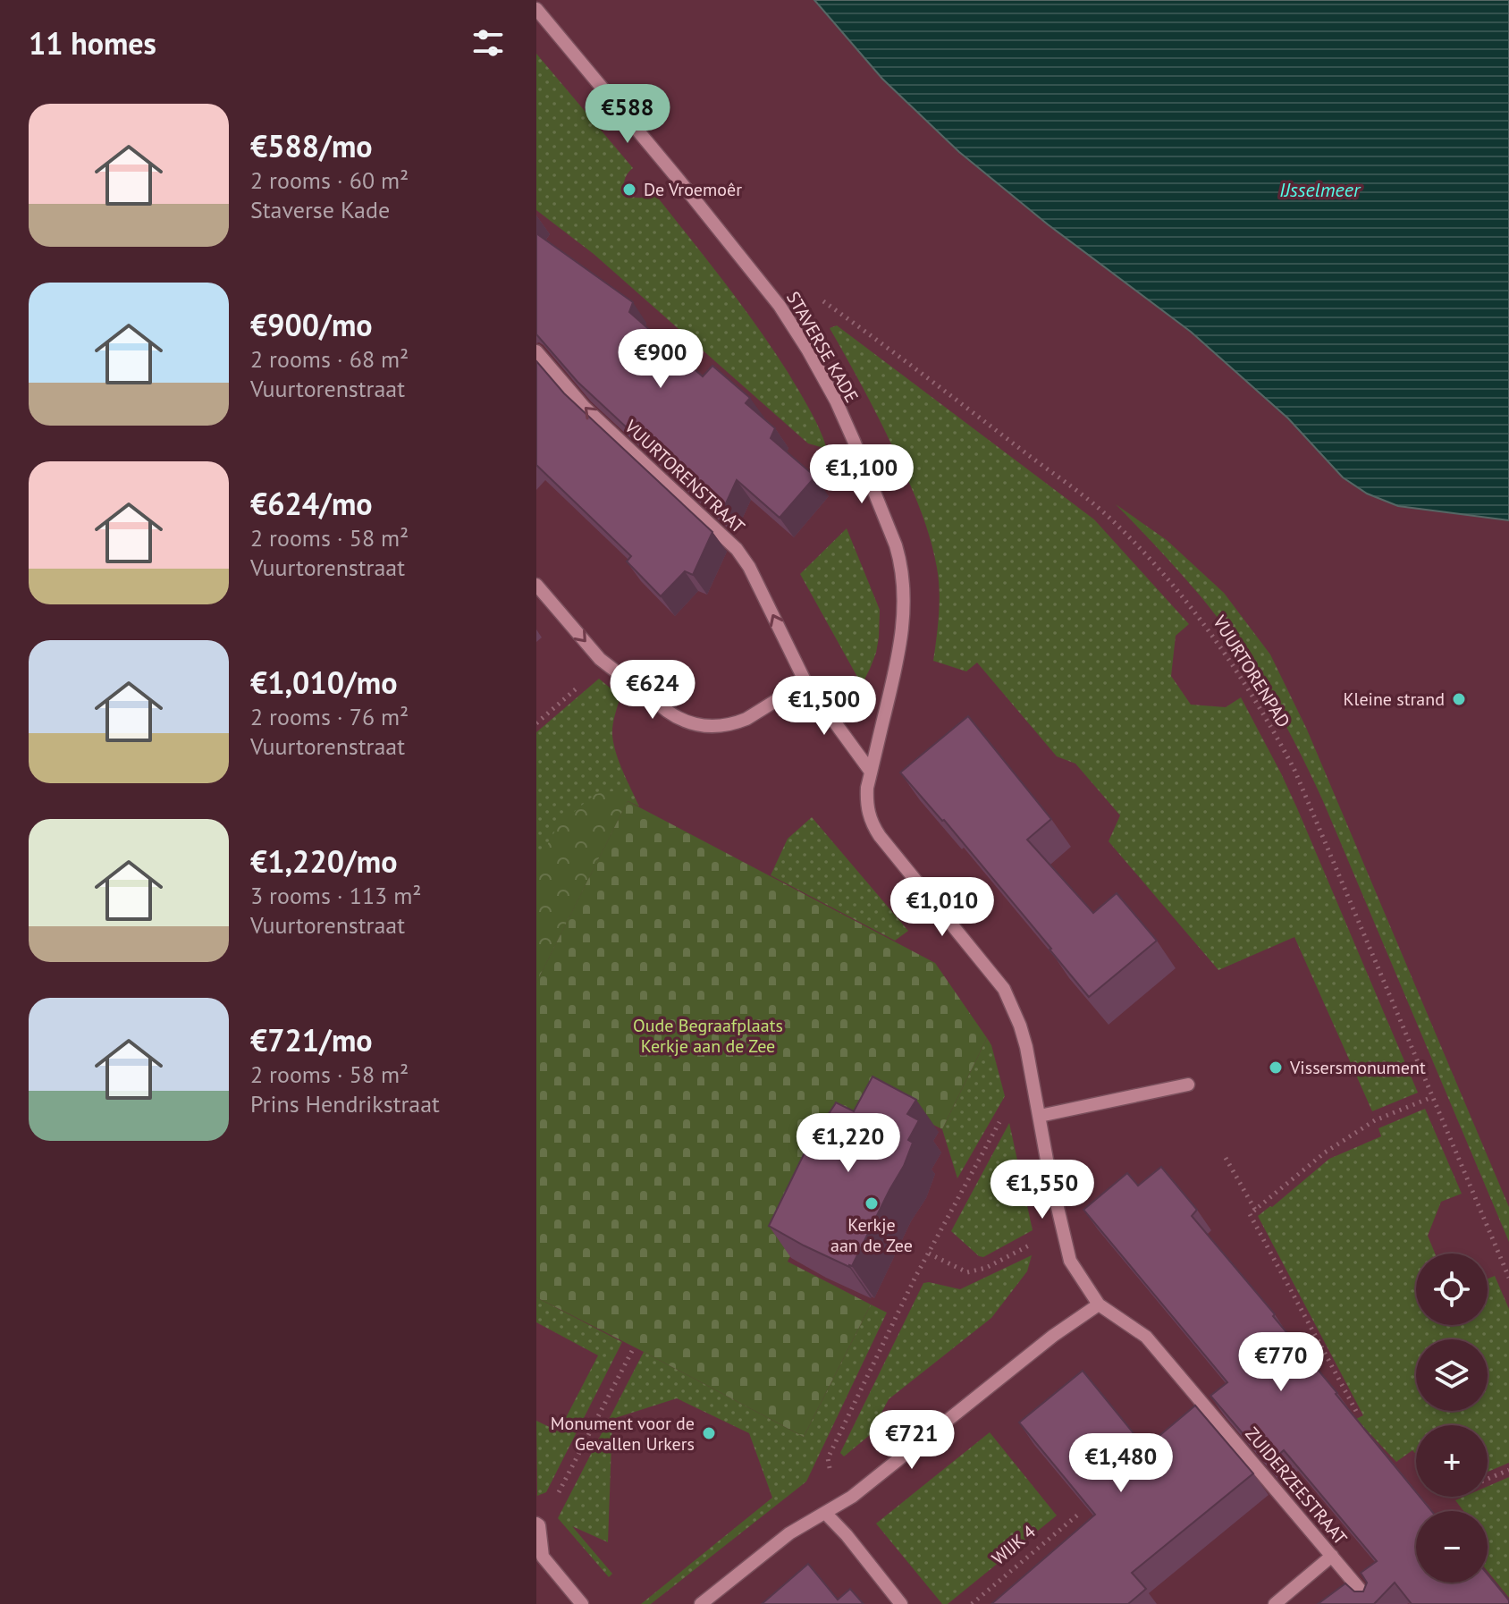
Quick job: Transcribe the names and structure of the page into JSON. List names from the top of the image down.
{
  "streets": {
    "street": ["STAVERSE KADE", "VUURTORENSTRAAT", "ZUIDERZEESTRAAT"],
    "path": ["VUURTORENPAD", "WIJK 4"]
  },
  "crossings": [
    ["STAVERSE KADE", "VUURTORENSTRAAT"]
  ],
  "one_way": ["VUURTORENSTRAAT"],
  "water": ["IJsselmeer"],
  "parks": ["Oude Begraafplaats Kerkje aan de Zee"],
  "places": [
    "De Vroemoêr",
    "Kleine strand",
    "Vissersmonument",
    "Kerkje aan de Zee",
    "Monument voor de Gevallen Urkers"
  ],
  "page": {
    "heading": "11 homes",
    "price": [
      "€588",
      "€900",
      "€1,100",
      "€624",
      "€1,500",
      "€1,010",
      "€1,220",
      "€1,550",
      "€770",
      "€721",
      "€1,480"
    ],
    "list": [
      {
        "name": "€588/mo",
        "note": "2 rooms · 60 m² · Staverse Kade"
      },
      {
        "name": "€900/mo",
        "note": "2 rooms · 68 m² · Vuurtorenstraat"
      },
      {
        "name": "€624/mo",
        "note": "2 rooms · 58 m² · Vuurtorenstraat"
      },
      {
        "name": "€1,010/mo",
        "note": "2 rooms · 76 m² · Vuurtorenstraat"
      },
      {
        "name": "€1,220/mo",
        "note": "3 rooms · 113 m² · Vuurtorenstraat"
      },
      {
        "name": "€721/mo",
        "note": "2 rooms · 58 m² · Prins Hendrikstraat"
      }
    ],
    "map_buttons": ["+", "−"]
  }
}
